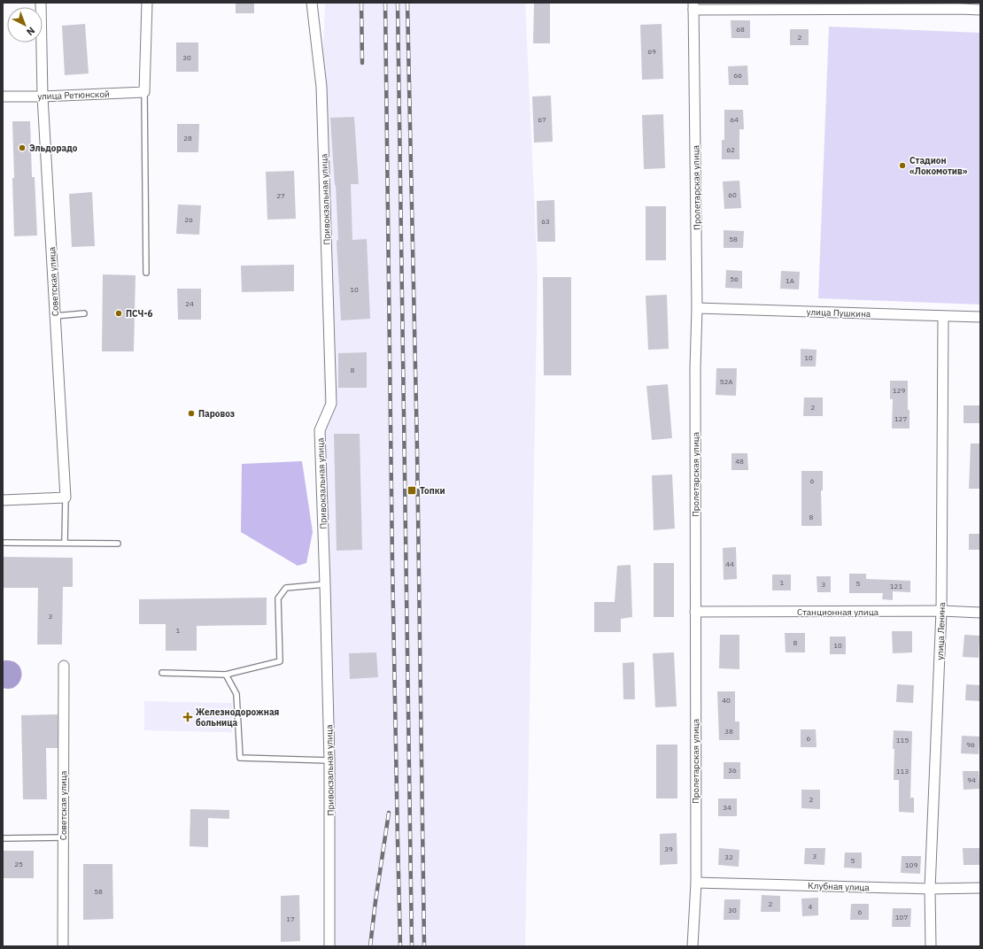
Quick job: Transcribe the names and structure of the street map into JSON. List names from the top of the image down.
{
  "streets": {
    "street": [
      "улица Ретюнской",
      "Пролетарская улица",
      "Привокзальная улица",
      "Советская улица",
      "улица Пушкина",
      "Станционная улица",
      "улица Ленина",
      "Клубная улица"
    ]
  },
  "crossings": [
    ["улица Ретюнской", "Советская улица"],
    ["Пролетарская улица", "улица Пушкина"],
    ["Пролетарская улица", "Станционная улица"],
    ["Пролетарская улица", "Клубная улица"],
    ["улица Пушкина", "улица Ленина"],
    ["Станционная улица", "улица Ленина"],
    ["улица Ленина", "Клубная улица"]
  ],
  "places": {
    "other": [
      "Эльдорадо",
      "Стадион «Локомотив»",
      "ПСЧ-6",
      "Паровоз"
    ],
    "transit": ["Топки"],
    "health": ["Железнодорожная больница"]
  },
  "house_numbers": [
    "68",
    "2",
    "69",
    "30",
    "66",
    "67",
    "64",
    "28",
    "62",
    "60",
    "27",
    "26",
    "63",
    "58",
    "56",
    "1А",
    "10",
    "24",
    "10",
    "8",
    "52А",
    "129",
    "2",
    "127",
    "48",
    "6",
    "8",
    "44",
    "1",
    "5",
    "3",
    "121",
    "3",
    "1",
    "8",
    "10",
    "40",
    "38",
    "6",
    "115",
    "96",
    "36",
    "113",
    "94",
    "2",
    "34",
    "39",
    "3",
    "32",
    "5",
    "25",
    "109",
    "58",
    "2",
    "4",
    "30",
    "6",
    "107",
    "17"
  ],
  "north": "bottom right"
}
